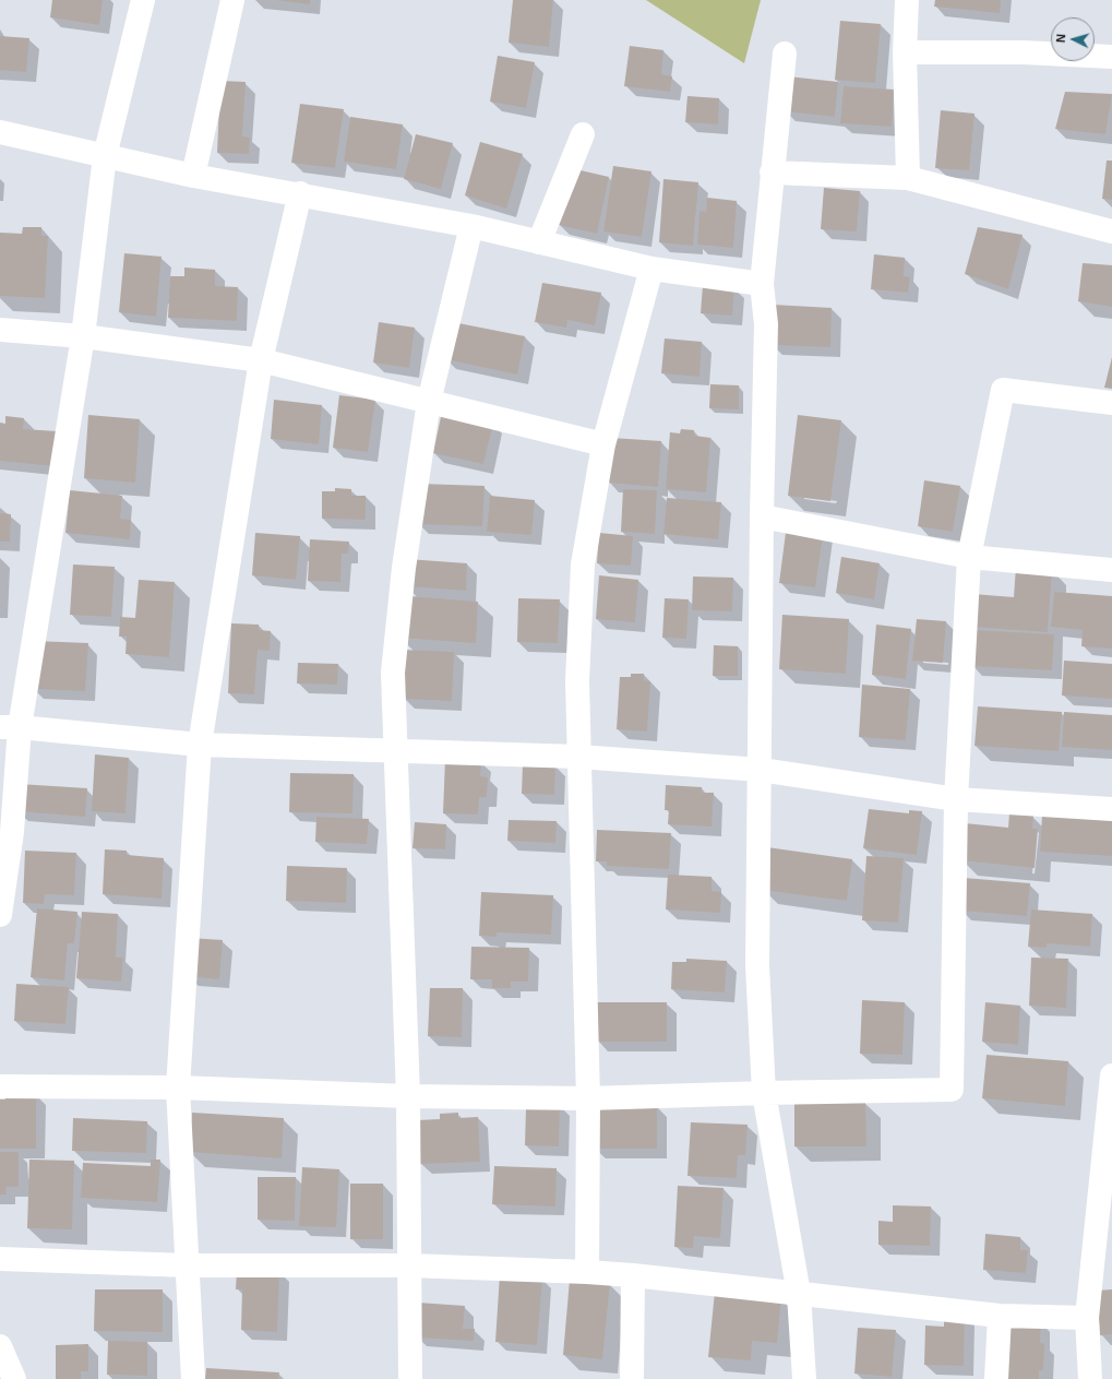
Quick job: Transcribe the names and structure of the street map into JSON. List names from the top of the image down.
{
  "north": "left"
}
